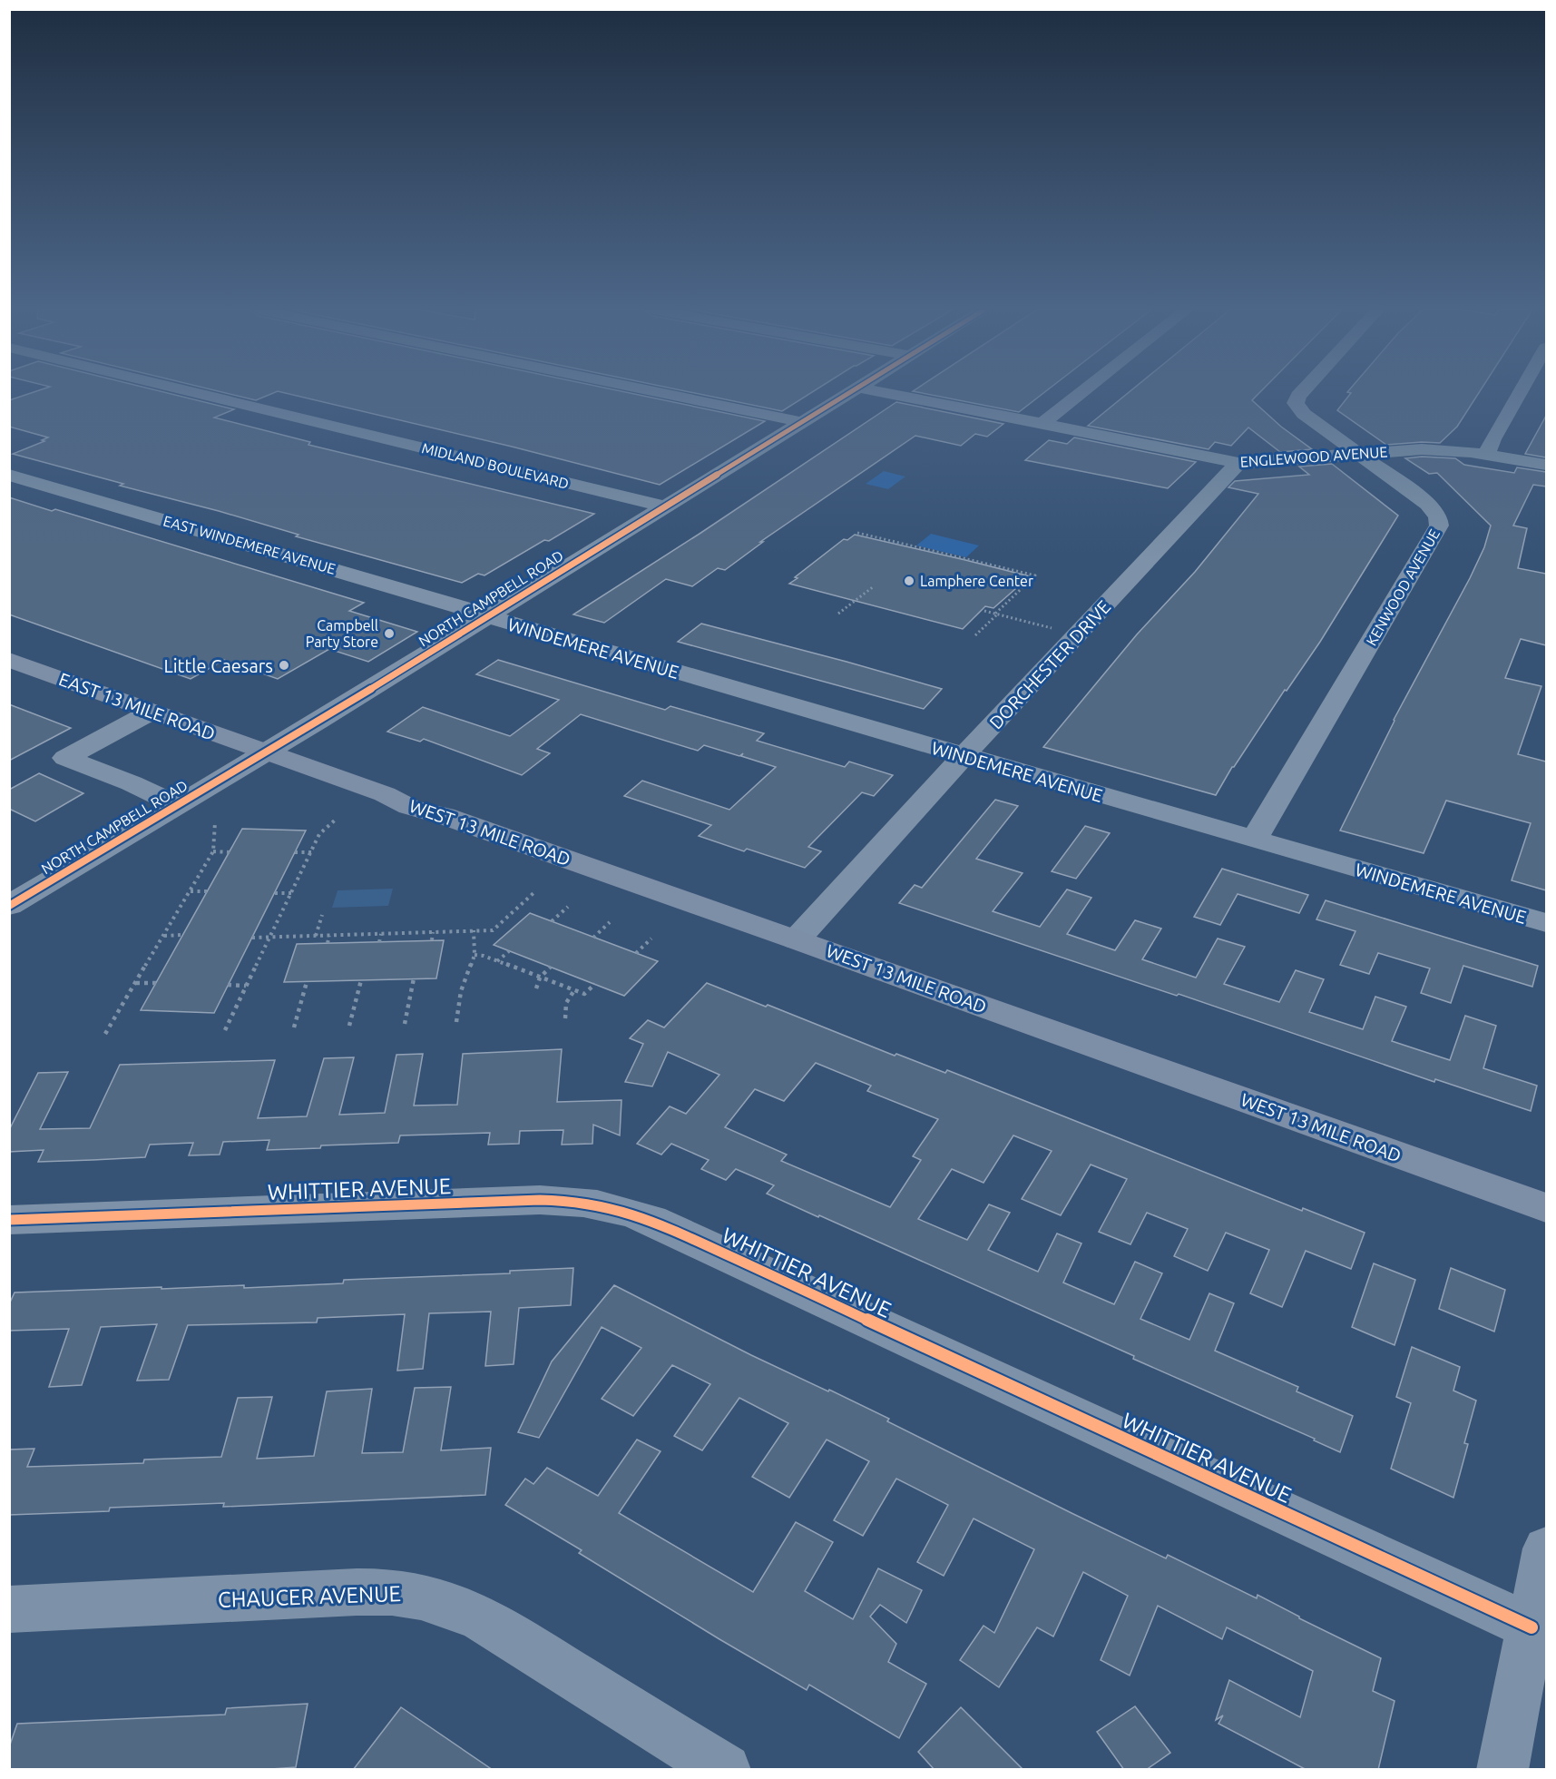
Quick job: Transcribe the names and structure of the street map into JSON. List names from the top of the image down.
{
  "streets": {
    "main road": ["EAST 13 MILE ROAD", "WEST 13 MILE ROAD"],
    "street": [
      "ENGLEWOOD AVENUE",
      "MIDLAND BOULEVARD",
      "EAST WINDEMERE AVENUE",
      "KENWOOD AVENUE",
      "NORTH CAMPBELL ROAD",
      "WINDEMERE AVENUE",
      "DORCHESTER DRIVE",
      "WHITTIER AVENUE",
      "CHAUCER AVENUE"
    ]
  },
  "crossings": [
    ["ENGLEWOOD AVENUE", "KENWOOD AVENUE"],
    ["ENGLEWOOD AVENUE", "DORCHESTER DRIVE"],
    ["MIDLAND BOULEVARD", "NORTH CAMPBELL ROAD"],
    ["EAST WINDEMERE AVENUE", "NORTH CAMPBELL ROAD"],
    ["EAST WINDEMERE AVENUE", "WINDEMERE AVENUE"],
    ["KENWOOD AVENUE", "WINDEMERE AVENUE"],
    ["NORTH CAMPBELL ROAD", "WINDEMERE AVENUE"],
    ["NORTH CAMPBELL ROAD", "EAST 13 MILE ROAD"],
    ["NORTH CAMPBELL ROAD", "WEST 13 MILE ROAD"],
    ["WINDEMERE AVENUE", "DORCHESTER DRIVE"],
    ["DORCHESTER DRIVE", "WEST 13 MILE ROAD"],
    ["EAST 13 MILE ROAD", "WEST 13 MILE ROAD"]
  ],
  "places": ["Lamphere Center", "Campbell Party Store", "Little Caesars"]
}
